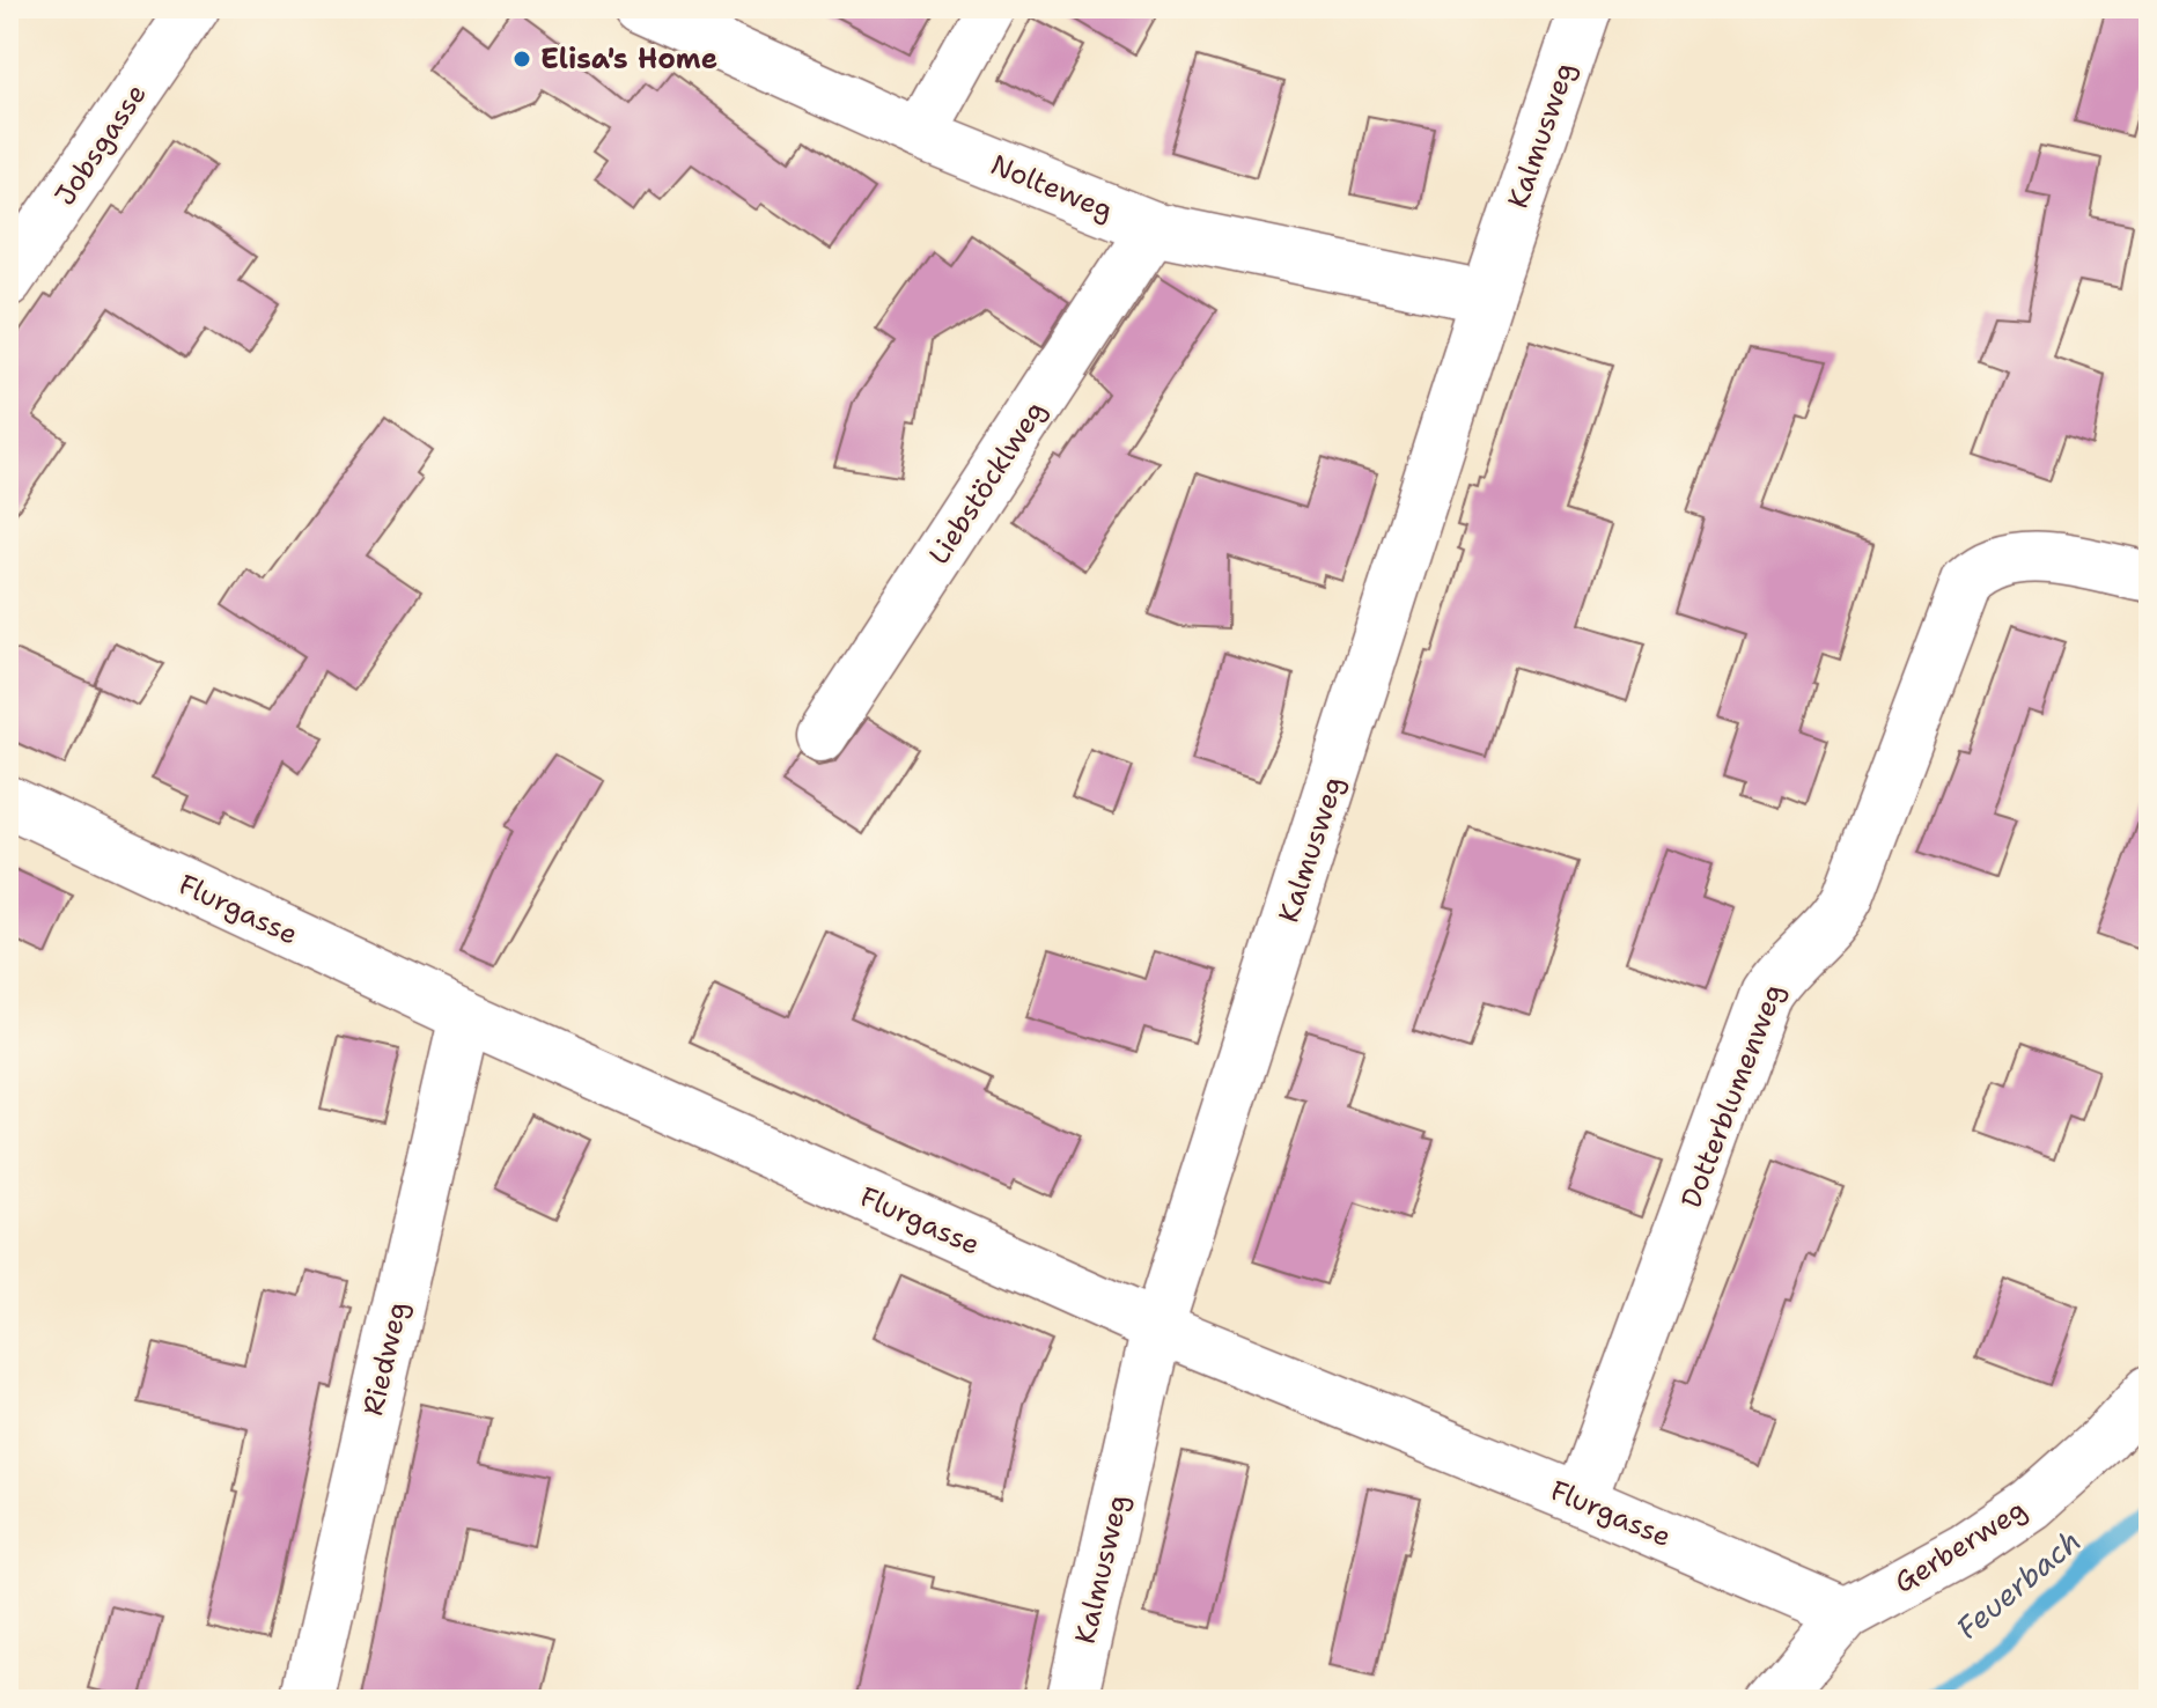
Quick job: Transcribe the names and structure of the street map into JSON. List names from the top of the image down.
{
  "streets": {
    "street": [
      "Kalmusweg",
      "Jobsgasse",
      "Nolteweg",
      "Liebstöcklweg",
      "Flurgasse",
      "Dotterblumenweg",
      "Riedweg",
      "Gerberweg"
    ]
  },
  "crossings": [
    ["Kalmusweg", "Nolteweg"],
    ["Kalmusweg", "Flurgasse"],
    ["Nolteweg", "Liebstöcklweg"],
    ["Flurgasse", "Dotterblumenweg"],
    ["Flurgasse", "Riedweg"],
    ["Flurgasse", "Gerberweg"]
  ],
  "water": ["Feuerbach"],
  "places": ["Elisa's Home"]
}
